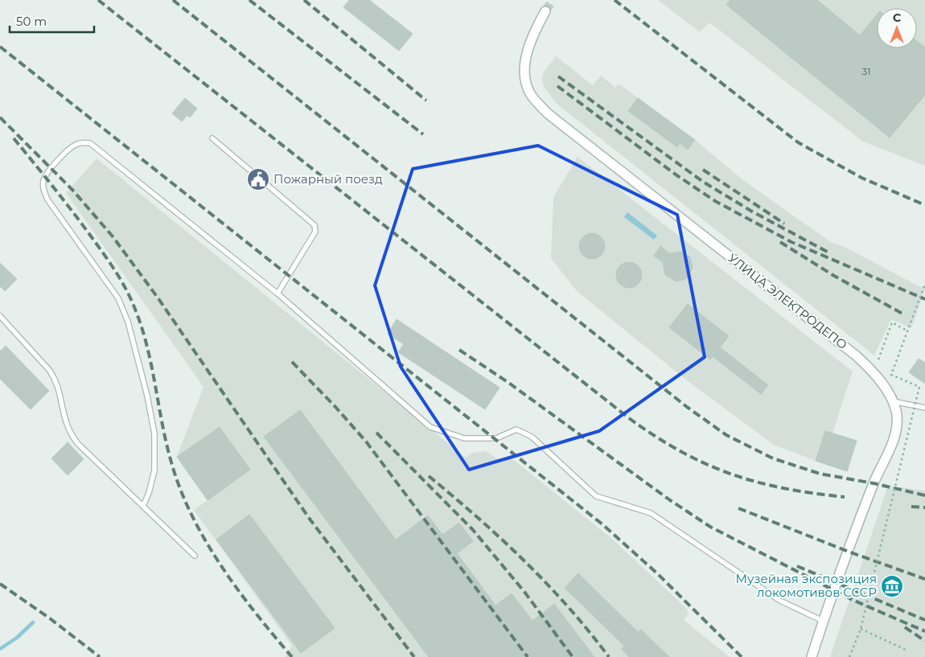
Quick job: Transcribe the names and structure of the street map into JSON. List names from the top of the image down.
{
  "streets": {
    "street": ["УЛИЦА ЭЛЕКТРОДЕПО"]
  },
  "places": {
    "public building": ["Пожарный поезд"],
    "museum": ["Музейная экспозиция локомотивов СССР"]
  },
  "house_numbers": ["31"],
  "scale_bar": "50 m",
  "north": "top"
}
